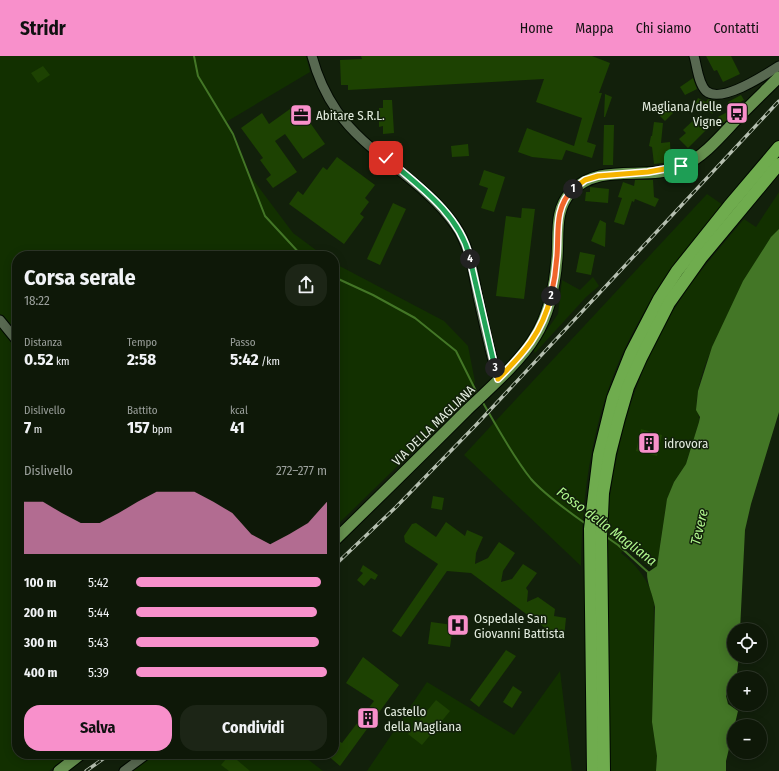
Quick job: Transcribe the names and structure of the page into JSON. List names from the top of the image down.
{
  "streets": {
    "main road": ["VIA DELLA MAGLIANA"]
  },
  "water": ["Fosso della Magliana", "Tevere"],
  "places": {
    "bus stop": ["Magliana/delle Vigne"],
    "office": ["Abitare S.R.L."],
    "building": ["idrovora", "Castello della Magliana"],
    "hospital": ["Ospedale San Giovanni Battista"]
  },
  "page": {
    "header": "Stridr",
    "nav": [
      "Home",
      "Mappa",
      "Chi siamo",
      "Contatti"
    ],
    "pins": [
      "1",
      "4",
      "2",
      "3"
    ],
    "heading": ["Corsa serale", "18:22"],
    "stats": [
      ["Distanza", "0.52 km"],
      ["Tempo", "2:58"],
      ["Passo", "5:42 /km"],
      ["Dislivello", "7 m"],
      ["Battito", "157 bpm"],
      ["kcal", "41"]
    ],
    "chart": ["Dislivello", "272–277 m"],
    "list": [
      {
        "name": "100 m",
        "note": "5:42"
      },
      {
        "name": "200 m",
        "note": "5:44"
      },
      {
        "name": "300 m",
        "note": "5:43"
      },
      {
        "name": "400 m",
        "note": "5:39"
      }
    ],
    "map_buttons": ["+", "−"],
    "buttons": ["Salva", "Condividi"]
  }
}
